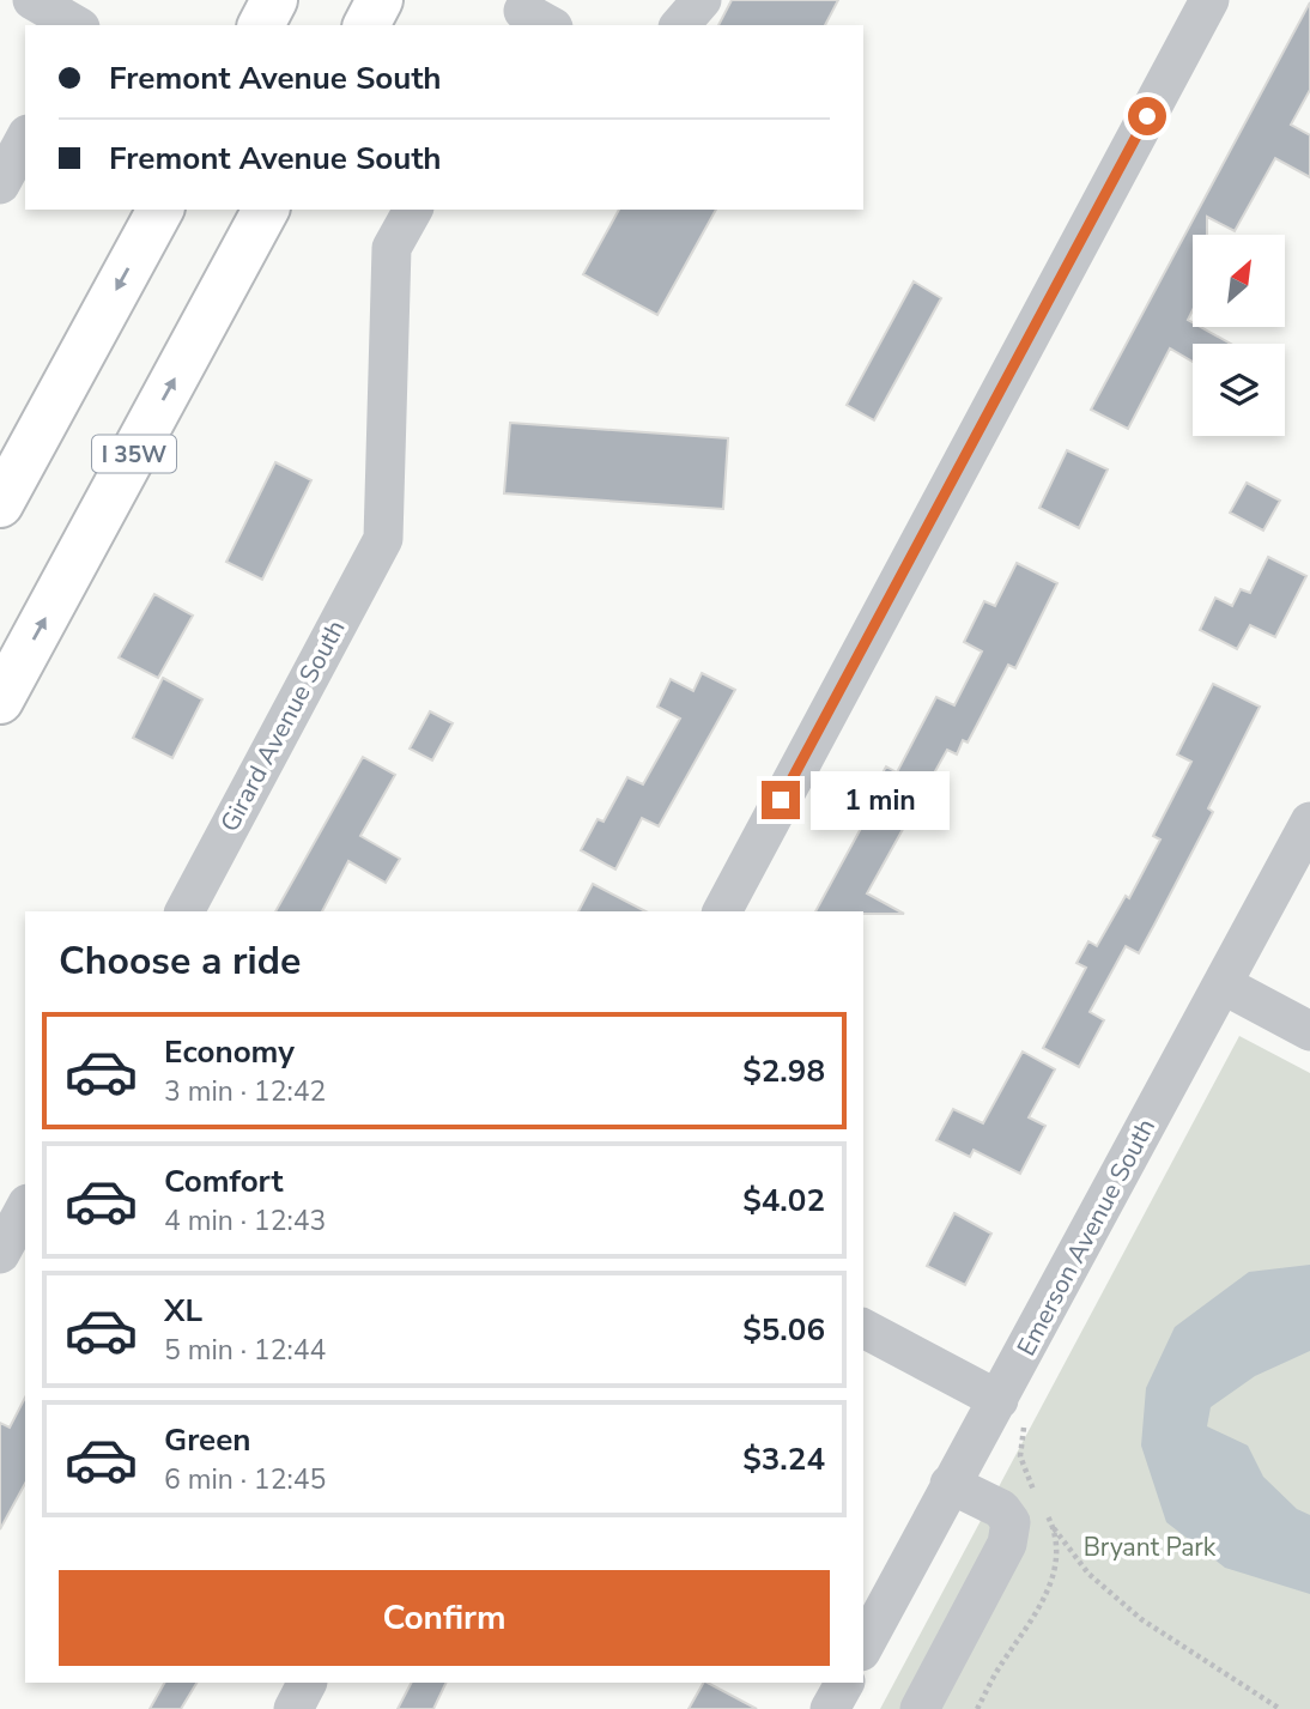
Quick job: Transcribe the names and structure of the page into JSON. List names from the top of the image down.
{
  "streets": {
    "highway": ["I 35W"],
    "street": ["Girard Avenue South", "Emerson Avenue South"]
  },
  "parks": ["Bryant Park"],
  "north": "top right",
  "page": {
    "banner": ["Fremont Avenue South", "Fremont Avenue South"],
    "bubble": "1 min",
    "heading": "Choose a ride",
    "list": [
      {
        "name": "Economy",
        "note": "3 min · 12:42",
        "value": "$2.98"
      },
      {
        "name": "Comfort",
        "note": "4 min · 12:43",
        "value": "$4.02"
      },
      {
        "name": "XL",
        "note": "5 min · 12:44",
        "value": "$5.06"
      },
      {
        "name": "Green",
        "note": "6 min · 12:45",
        "value": "$3.24"
      }
    ],
    "buttons": "Confirm"
  }
}
